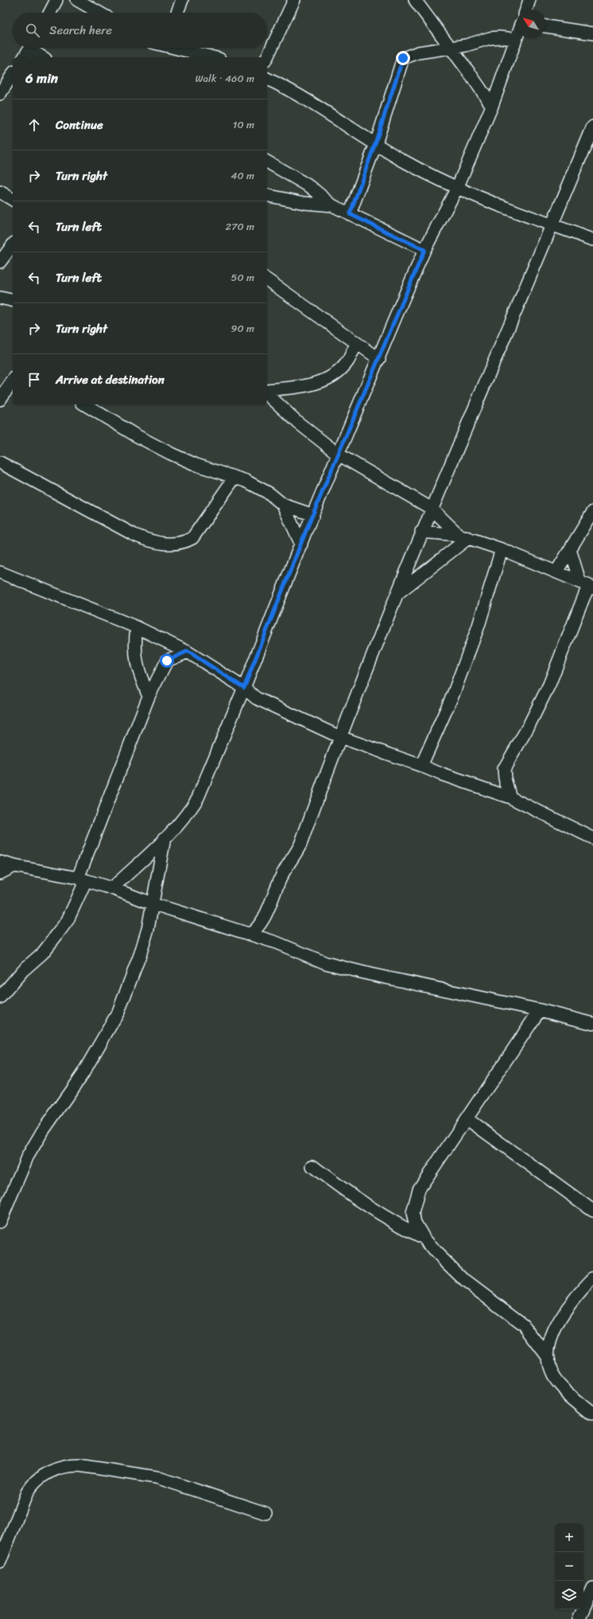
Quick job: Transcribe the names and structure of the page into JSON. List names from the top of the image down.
{
  "north": "top left",
  "page": {
    "search": "Search here",
    "heading": ["6 min", "Walk · 460 m"],
    "list": [
      ["Continue", "10 m"],
      ["Turn right", "40 m"],
      ["Turn left", "270 m"],
      ["Turn left", "50 m"],
      ["Turn right", "90 m"],
      "Arrive at destination"
    ],
    "map_buttons": ["+", "−"]
  }
}
